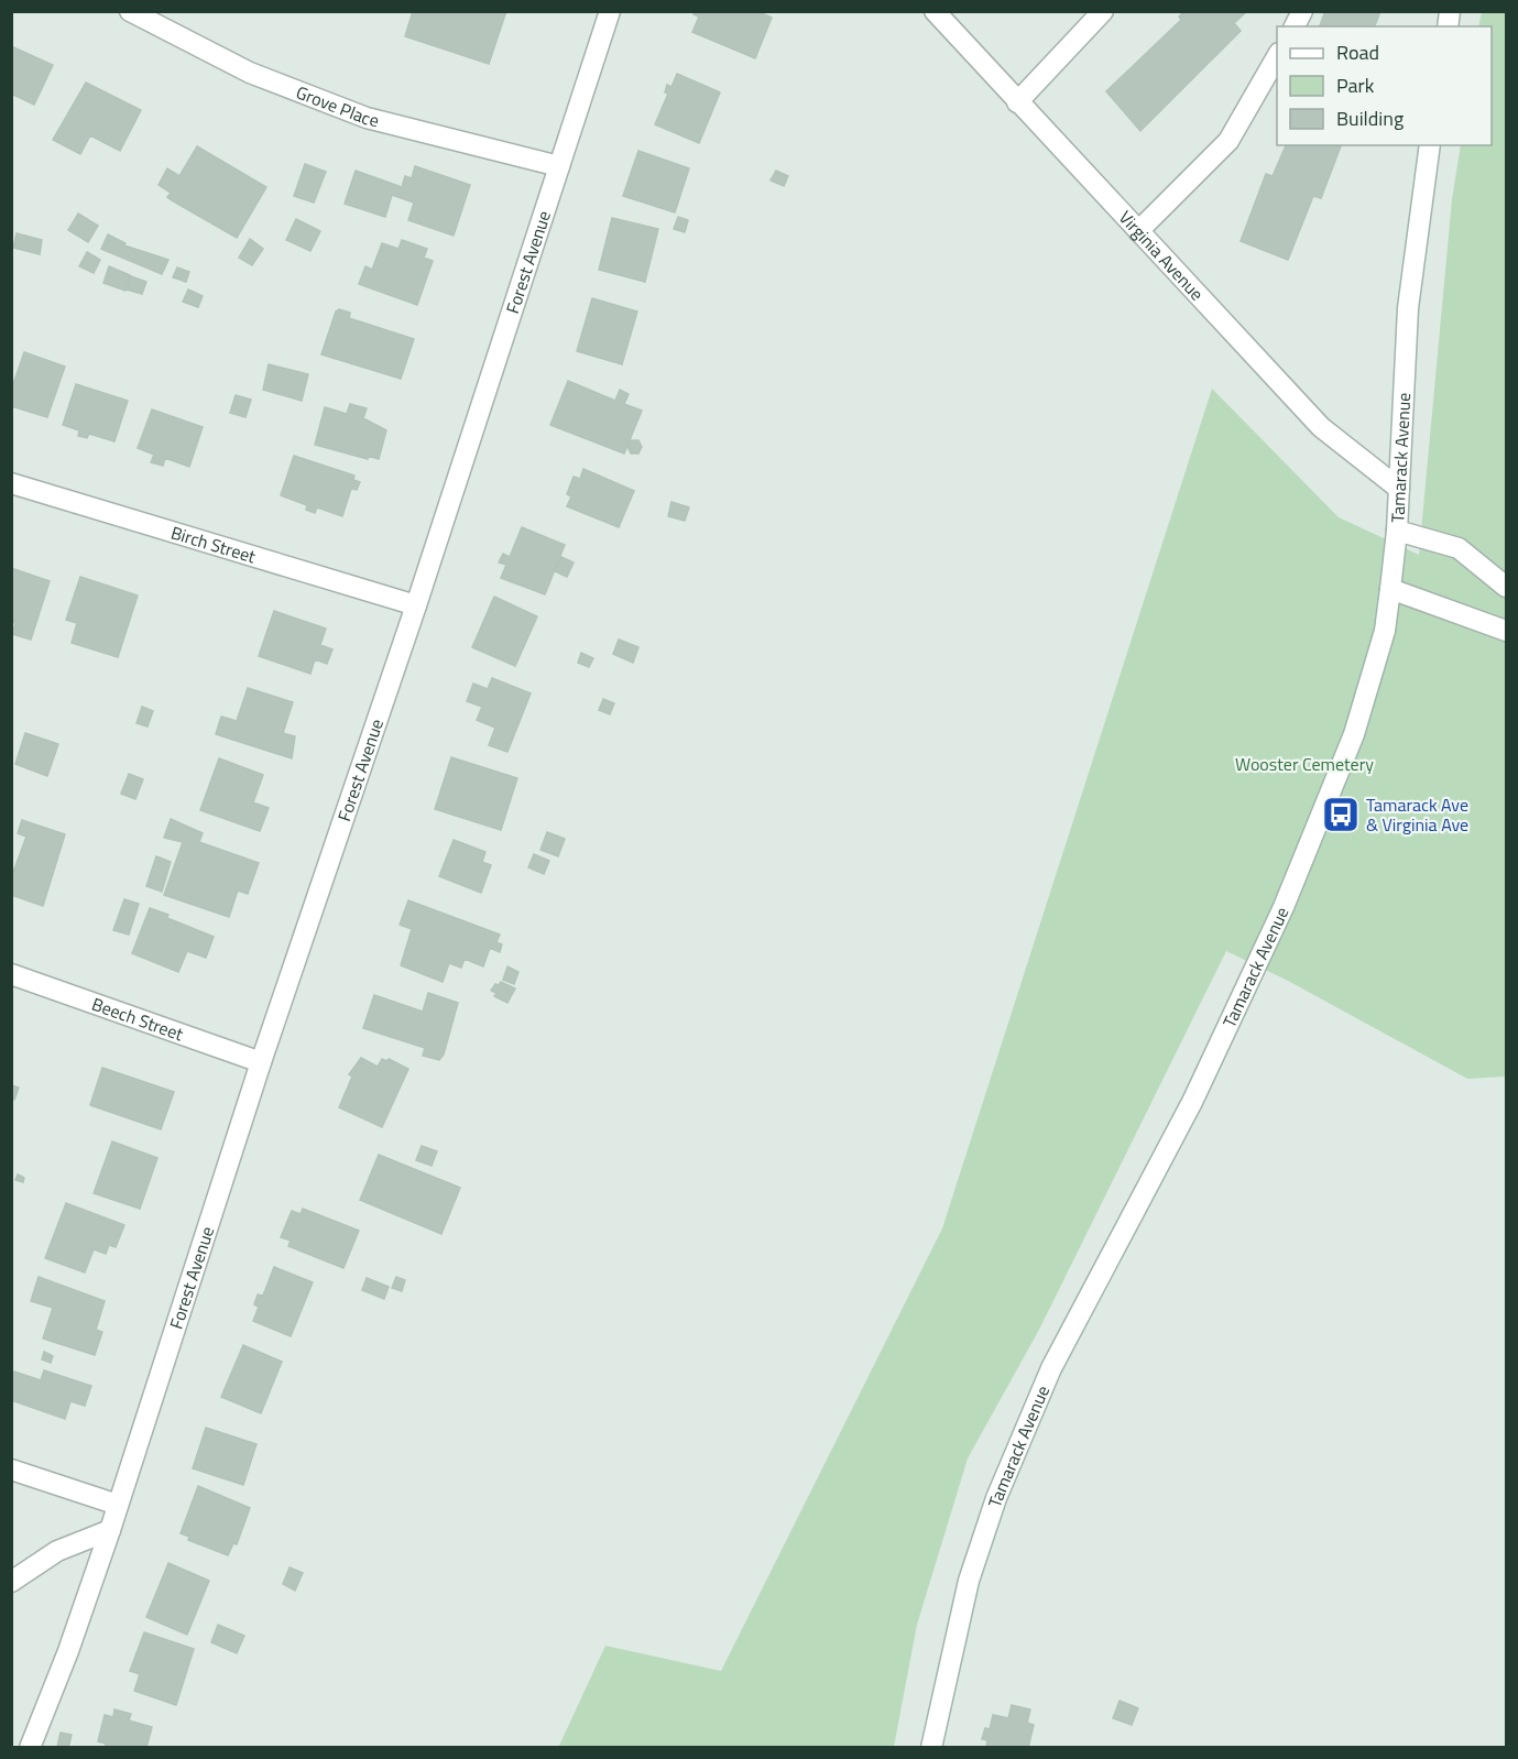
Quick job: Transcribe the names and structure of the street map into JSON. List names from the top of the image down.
{
  "streets": {
    "street": [
      "Grove Place",
      "Virginia Avenue",
      "Forest Avenue",
      "Tamarack Avenue",
      "Birch Street",
      "Beech Street"
    ]
  },
  "crossings": [
    ["Grove Place", "Forest Avenue"],
    ["Virginia Avenue", "Tamarack Avenue"],
    ["Forest Avenue", "Birch Street"],
    ["Forest Avenue", "Beech Street"]
  ],
  "parks": ["Wooster Cemetery"],
  "places": {
    "bus stop": ["Tamarack Ave & Virginia Ave"]
  },
  "legend": ["Road", "Park", "Building"]
}
